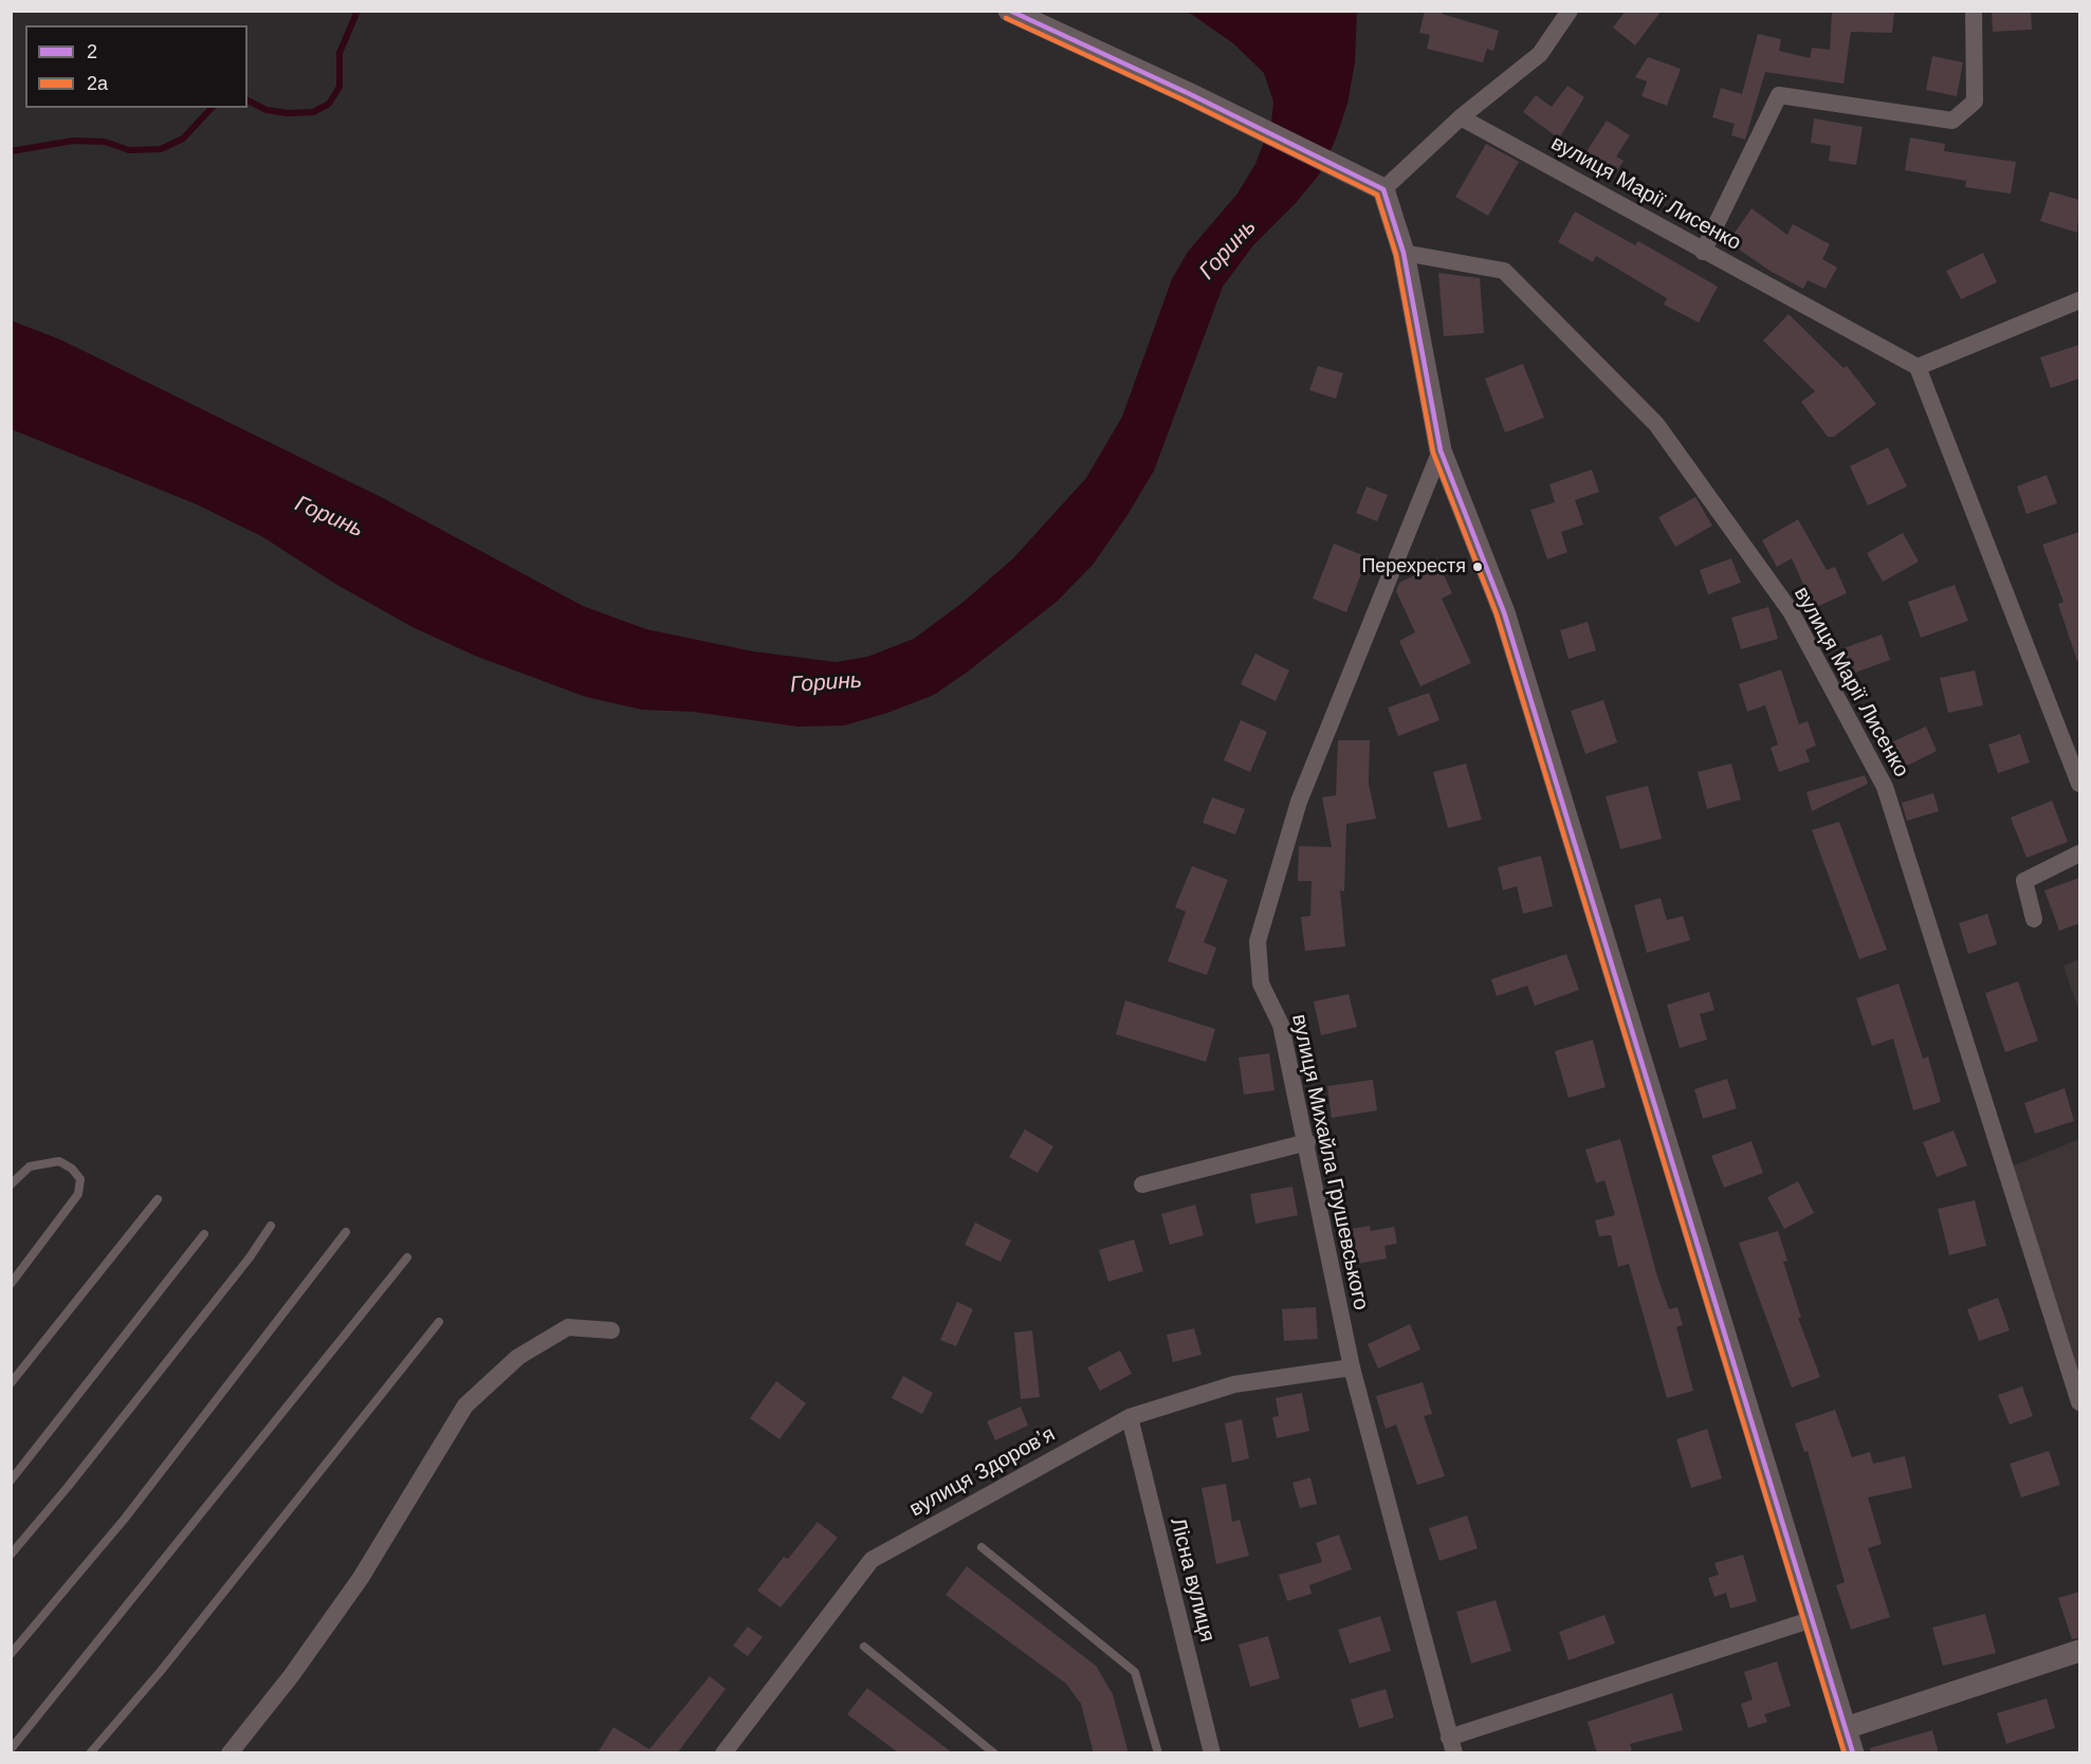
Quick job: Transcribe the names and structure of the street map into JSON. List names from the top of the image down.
{
  "streets": {
    "street": [
      "вулиця Марії Лисенко",
      "вулиця Михайла Грушевського",
      "вулиця Здоровʼя",
      "Лісна вулиця"
    ]
  },
  "crossings": [
    ["вулиця Михайла Грушевського", "вулиця Здоровʼя"],
    ["вулиця Здоровʼя", "Лісна вулиця"]
  ],
  "water": ["Горинь"],
  "places": ["Перехрестя"],
  "lines": ["transit line 2", "transit line 2а"],
  "legend": ["2", "2а"]
}
